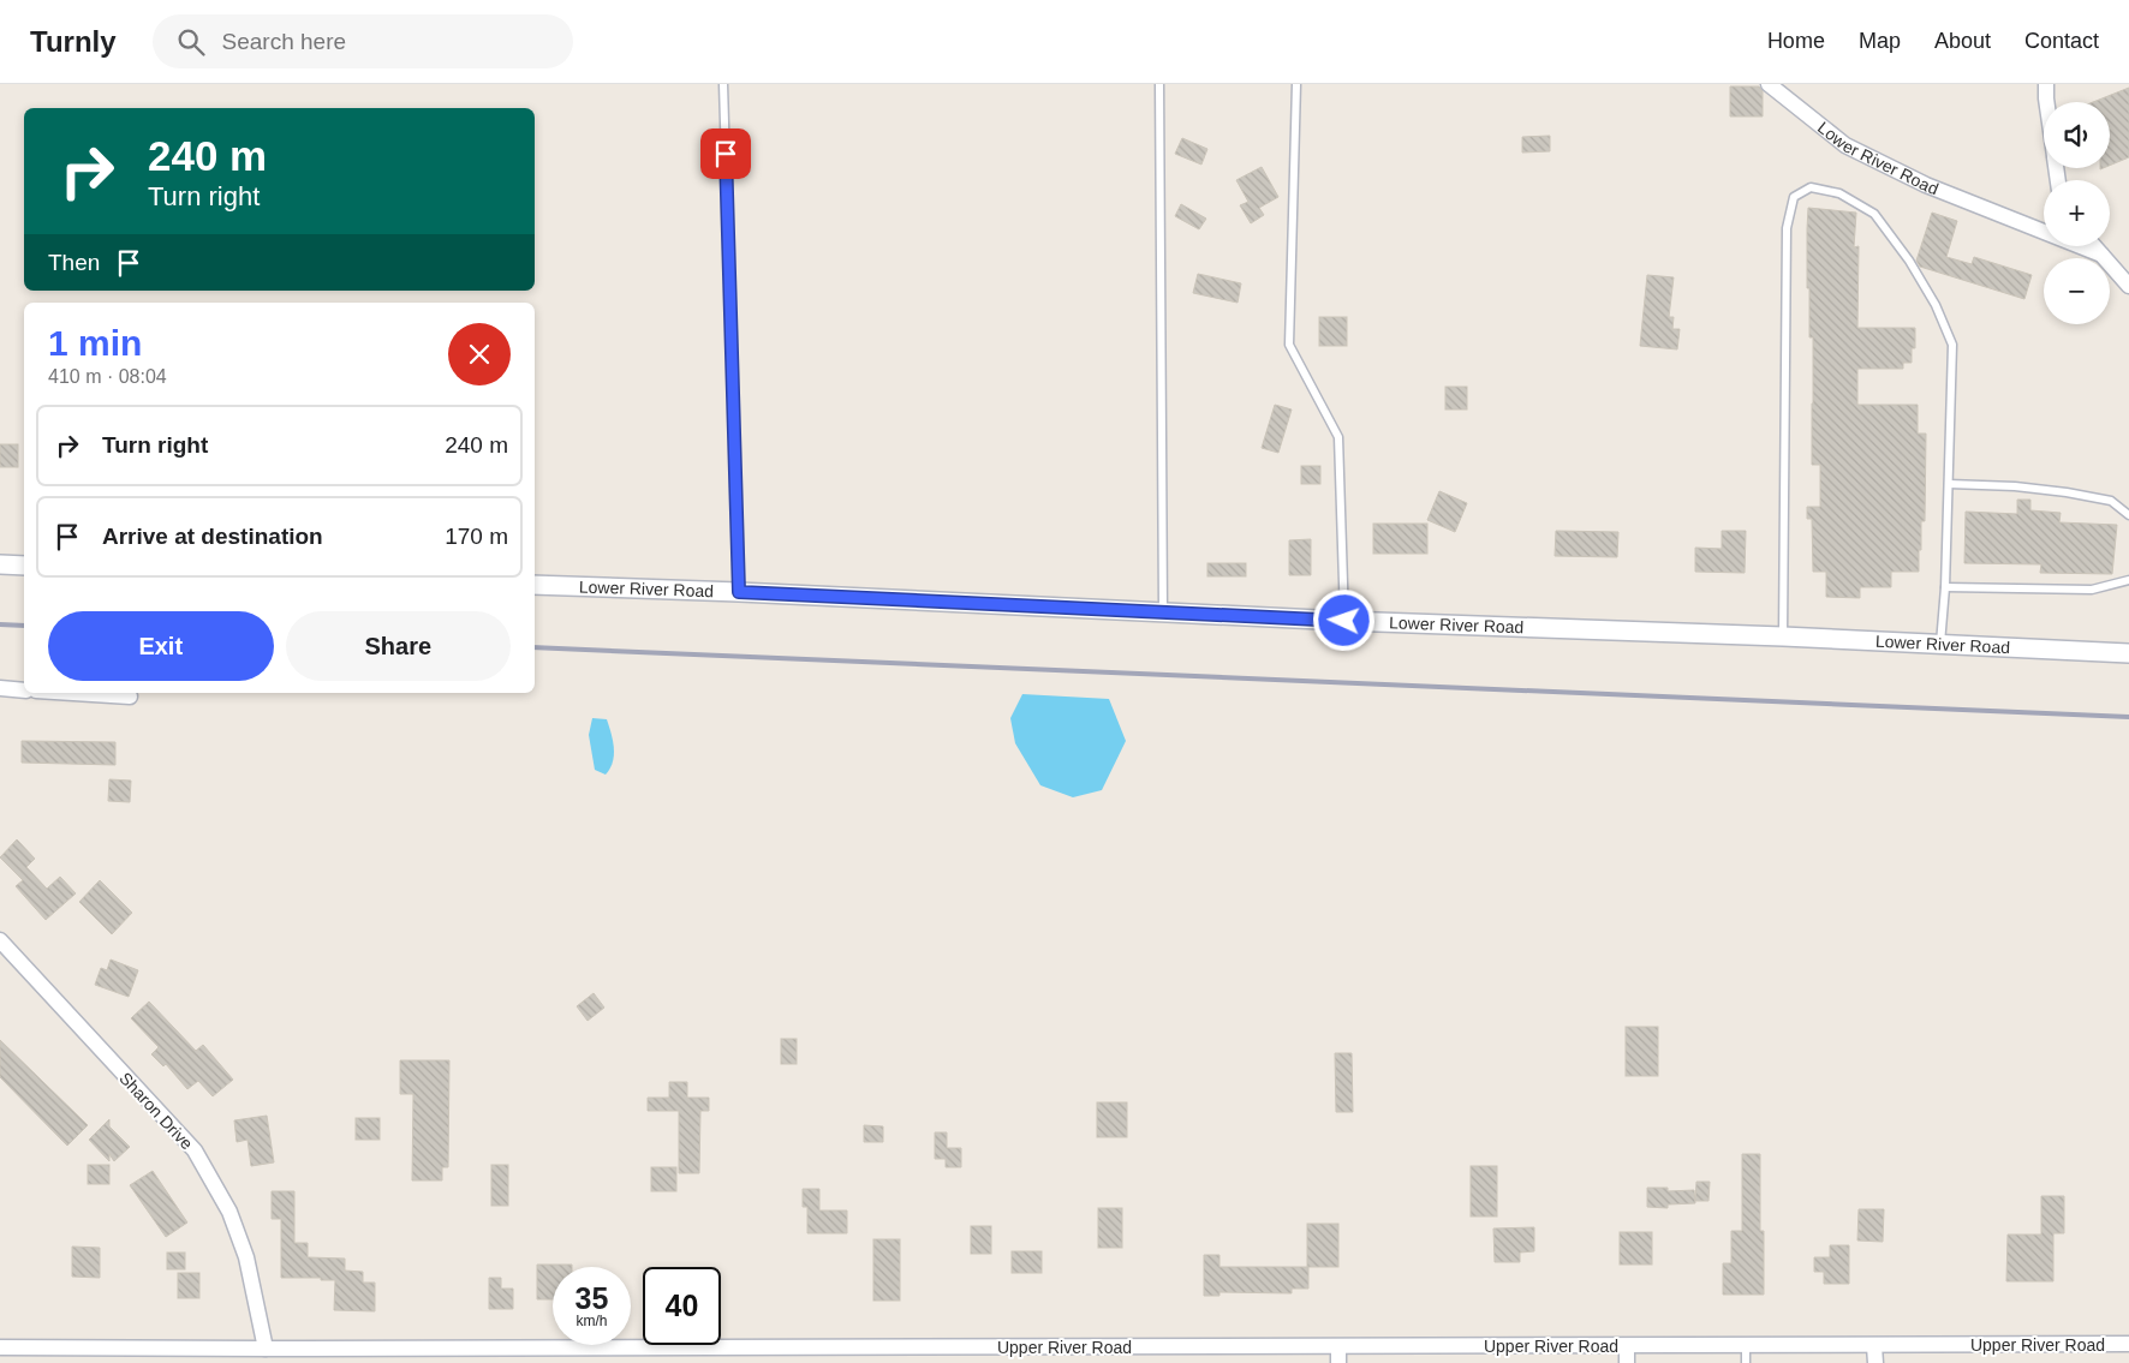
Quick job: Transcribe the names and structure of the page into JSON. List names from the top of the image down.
{
  "streets": {
    "street": ["Lower River Road", "Sharon Drive", "Upper River Road"]
  },
  "crossings": [
    ["Sharon Drive", "Upper River Road"]
  ],
  "page": {
    "header": "Turnly",
    "search": "Search here",
    "nav": [
      "Home",
      "Map",
      "About",
      "Contact"
    ],
    "map_buttons": ["+", "−"],
    "turn": ["240 m", "Turn right"],
    "then": "Then",
    "heading": ["1 min", "410 m · 08:04"],
    "list": [
      {
        "name": "Turn right",
        "value": "240 m"
      },
      {
        "name": "Arrive at destination",
        "value": "170 m"
      }
    ],
    "buttons": ["Exit", "Share"],
    "speed": "35 km/h",
    "limit": "40"
  }
}
